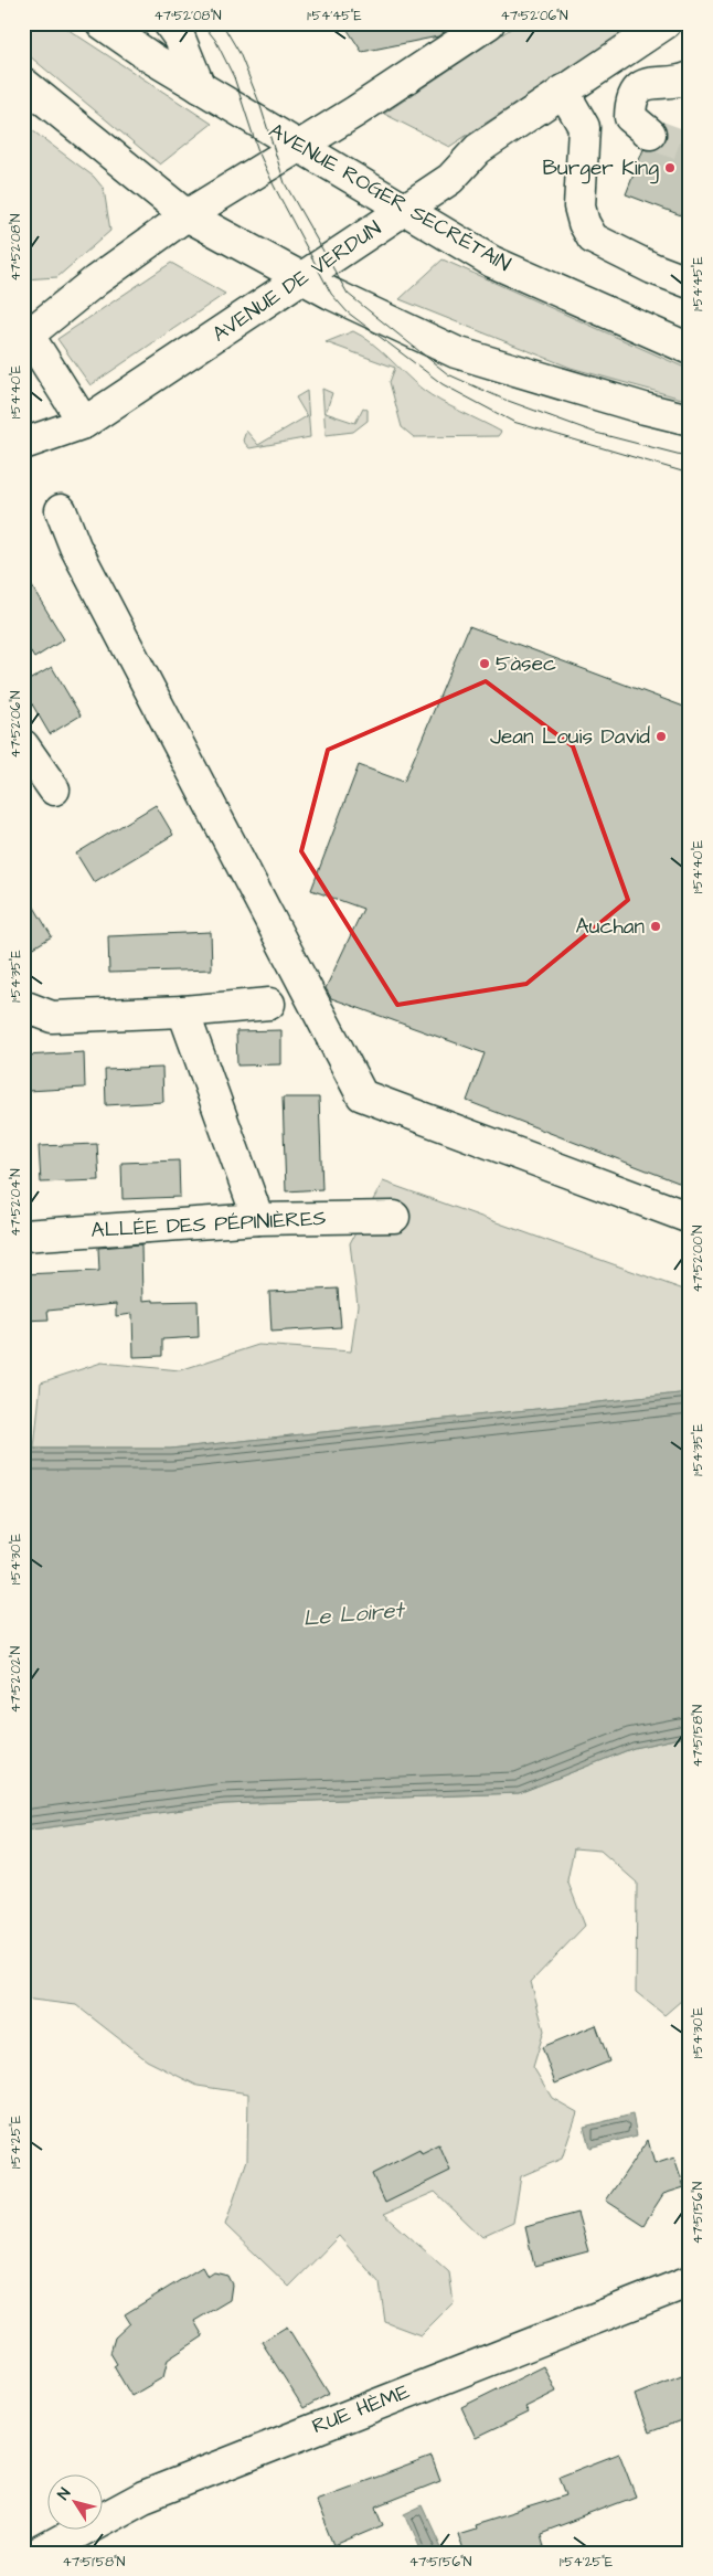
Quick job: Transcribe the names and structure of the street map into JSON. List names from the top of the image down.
{
  "streets": {
    "street": [
      "AVENUE ROGER SECRÉTAIN",
      "AVENUE DE VERDUN",
      "ALLÉE DES PÉPINIÈRES",
      "RUE HÈME"
    ]
  },
  "crossings": [
    ["AVENUE ROGER SECRÉTAIN", "AVENUE DE VERDUN"]
  ],
  "water": ["Le Loiret"],
  "places": [
    "Burger King",
    "5àsec",
    "Jean Louis David",
    "Auchan"
  ],
  "north": "top left",
  "coordinates": [
    "47°52'08\"N",
    "1°54'45\"E",
    "47°52'06\"N",
    "1°54'40\"E",
    "1°54'35\"E",
    "47°52'04\"N",
    "47°52'00\"N",
    "1°54'30\"E",
    "47°52'02\"N",
    "47°51'58\"N",
    "1°54'25\"E",
    "47°51'56\"N"
  ]
}
